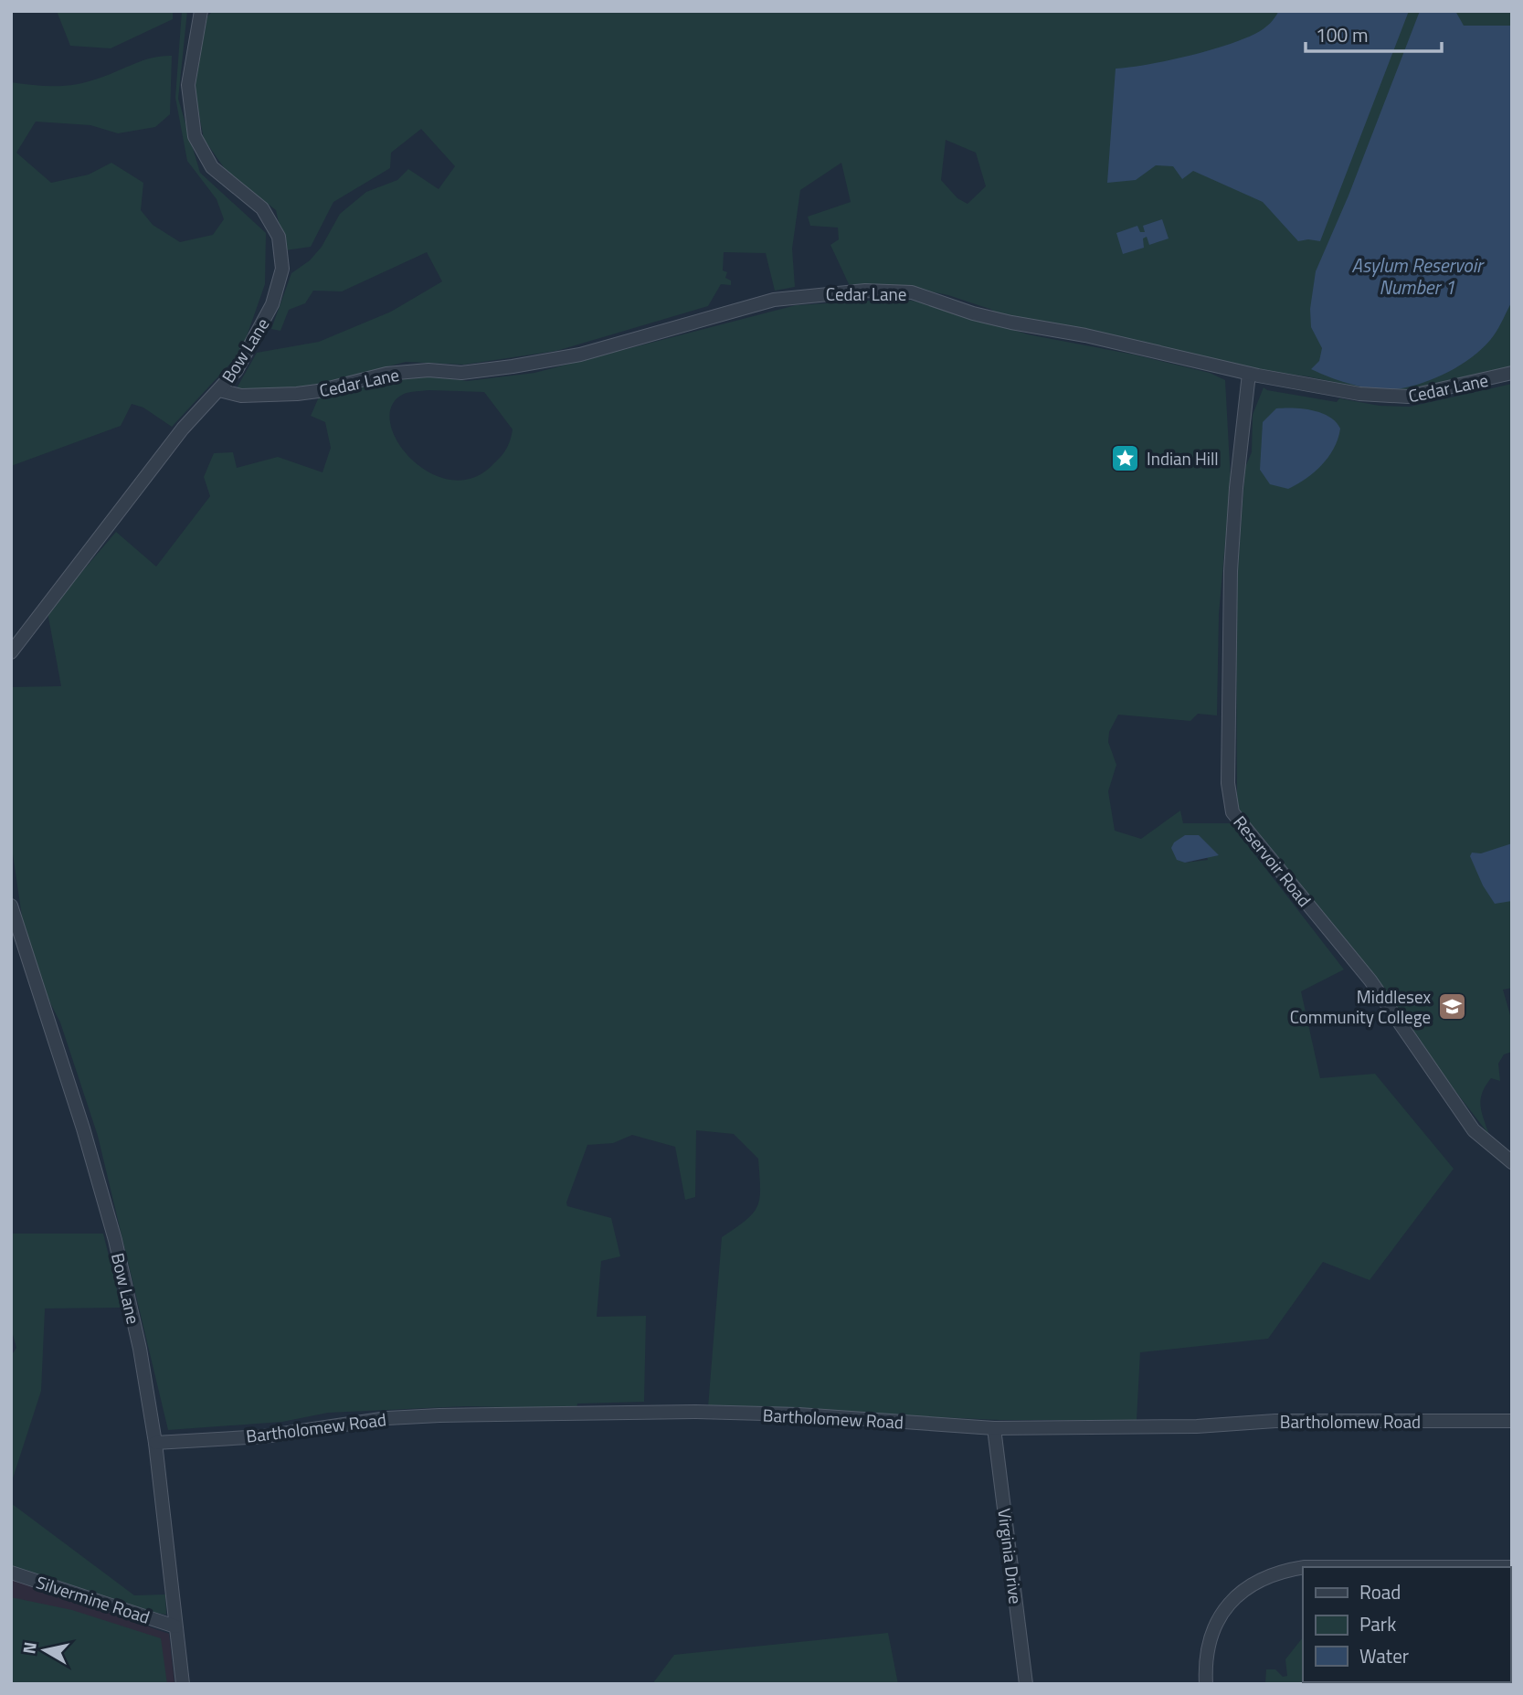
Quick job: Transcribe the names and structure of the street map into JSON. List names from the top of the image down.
{
  "streets": {
    "street": [
      "Cedar Lane",
      "Bow Lane",
      "Reservoir Road",
      "Bartholomew Road",
      "Virginia Drive",
      "Silvermine Road"
    ]
  },
  "crossings": [
    ["Cedar Lane", "Bow Lane"],
    ["Cedar Lane", "Reservoir Road"],
    ["Bow Lane", "Bartholomew Road"],
    ["Bow Lane", "Silvermine Road"],
    ["Bartholomew Road", "Virginia Drive"]
  ],
  "water": ["Asylum Reservoir Number 1"],
  "places": {
    "place": ["Indian Hill"],
    "school or university": ["Middlesex Community College"]
  },
  "legend": ["Road", "Park", "Water"],
  "scale_bar": "100 m",
  "north": "left"
}
